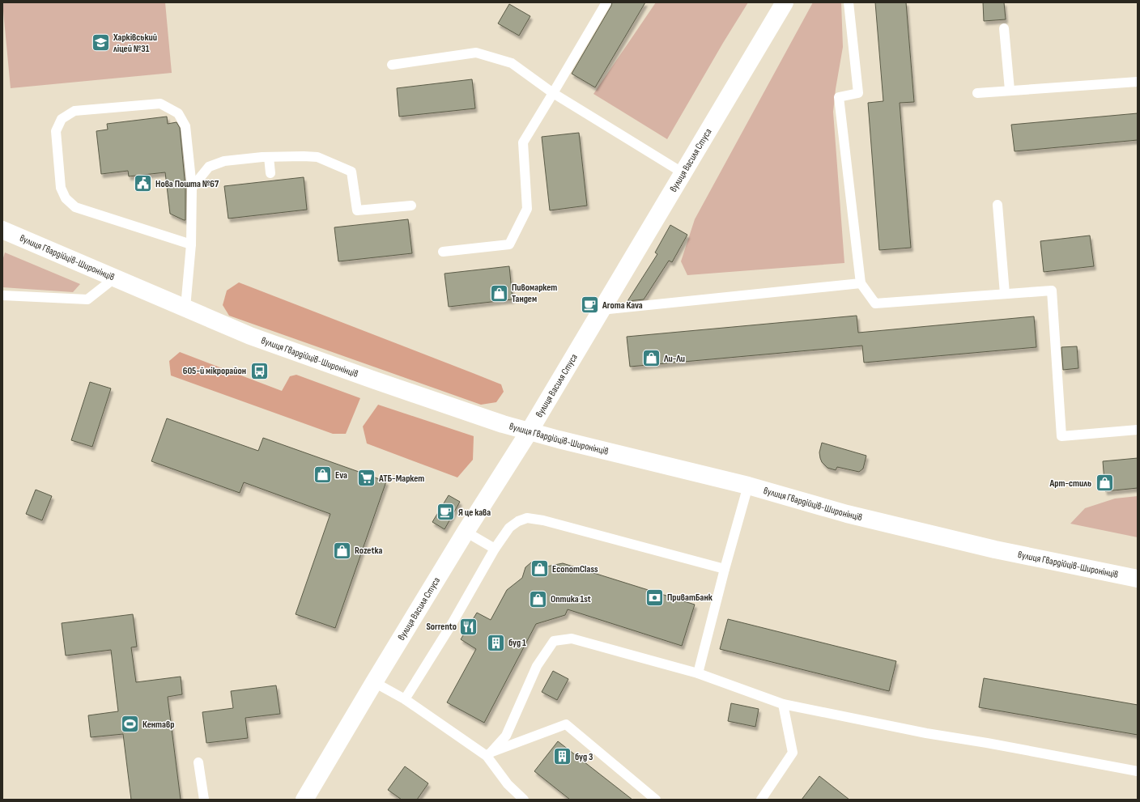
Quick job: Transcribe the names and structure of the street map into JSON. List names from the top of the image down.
{
  "streets": {
    "main road": ["вулиця Василя Стуса", "вулиця Гвардійців-Широнінців"]
  },
  "crossings": [
    ["вулиця Василя Стуса", "вулиця Гвардійців-Широнінців"]
  ],
  "places": {
    "school or university": ["Харківський ліцей №31"],
    "public building": ["Нова Пошта №67"],
    "shop": [
      "Пивомаркет Тандем",
      "Ли-Ли",
      "Eva",
      "Арт-стиль",
      "Rozetka",
      "EconomClass",
      "Оптика 1st"
    ],
    "cafe": ["Aroma Kava", "Я це кава"],
    "bus stop": ["605-й мікрорайон"],
    "supermarket": ["АТБ-Маркет"],
    "bank": ["ПриватБанк"],
    "restaurant": ["Sorrento"],
    "building": ["буд 1", "буд 3"],
    "sports": ["Кентавр"]
  }
}
